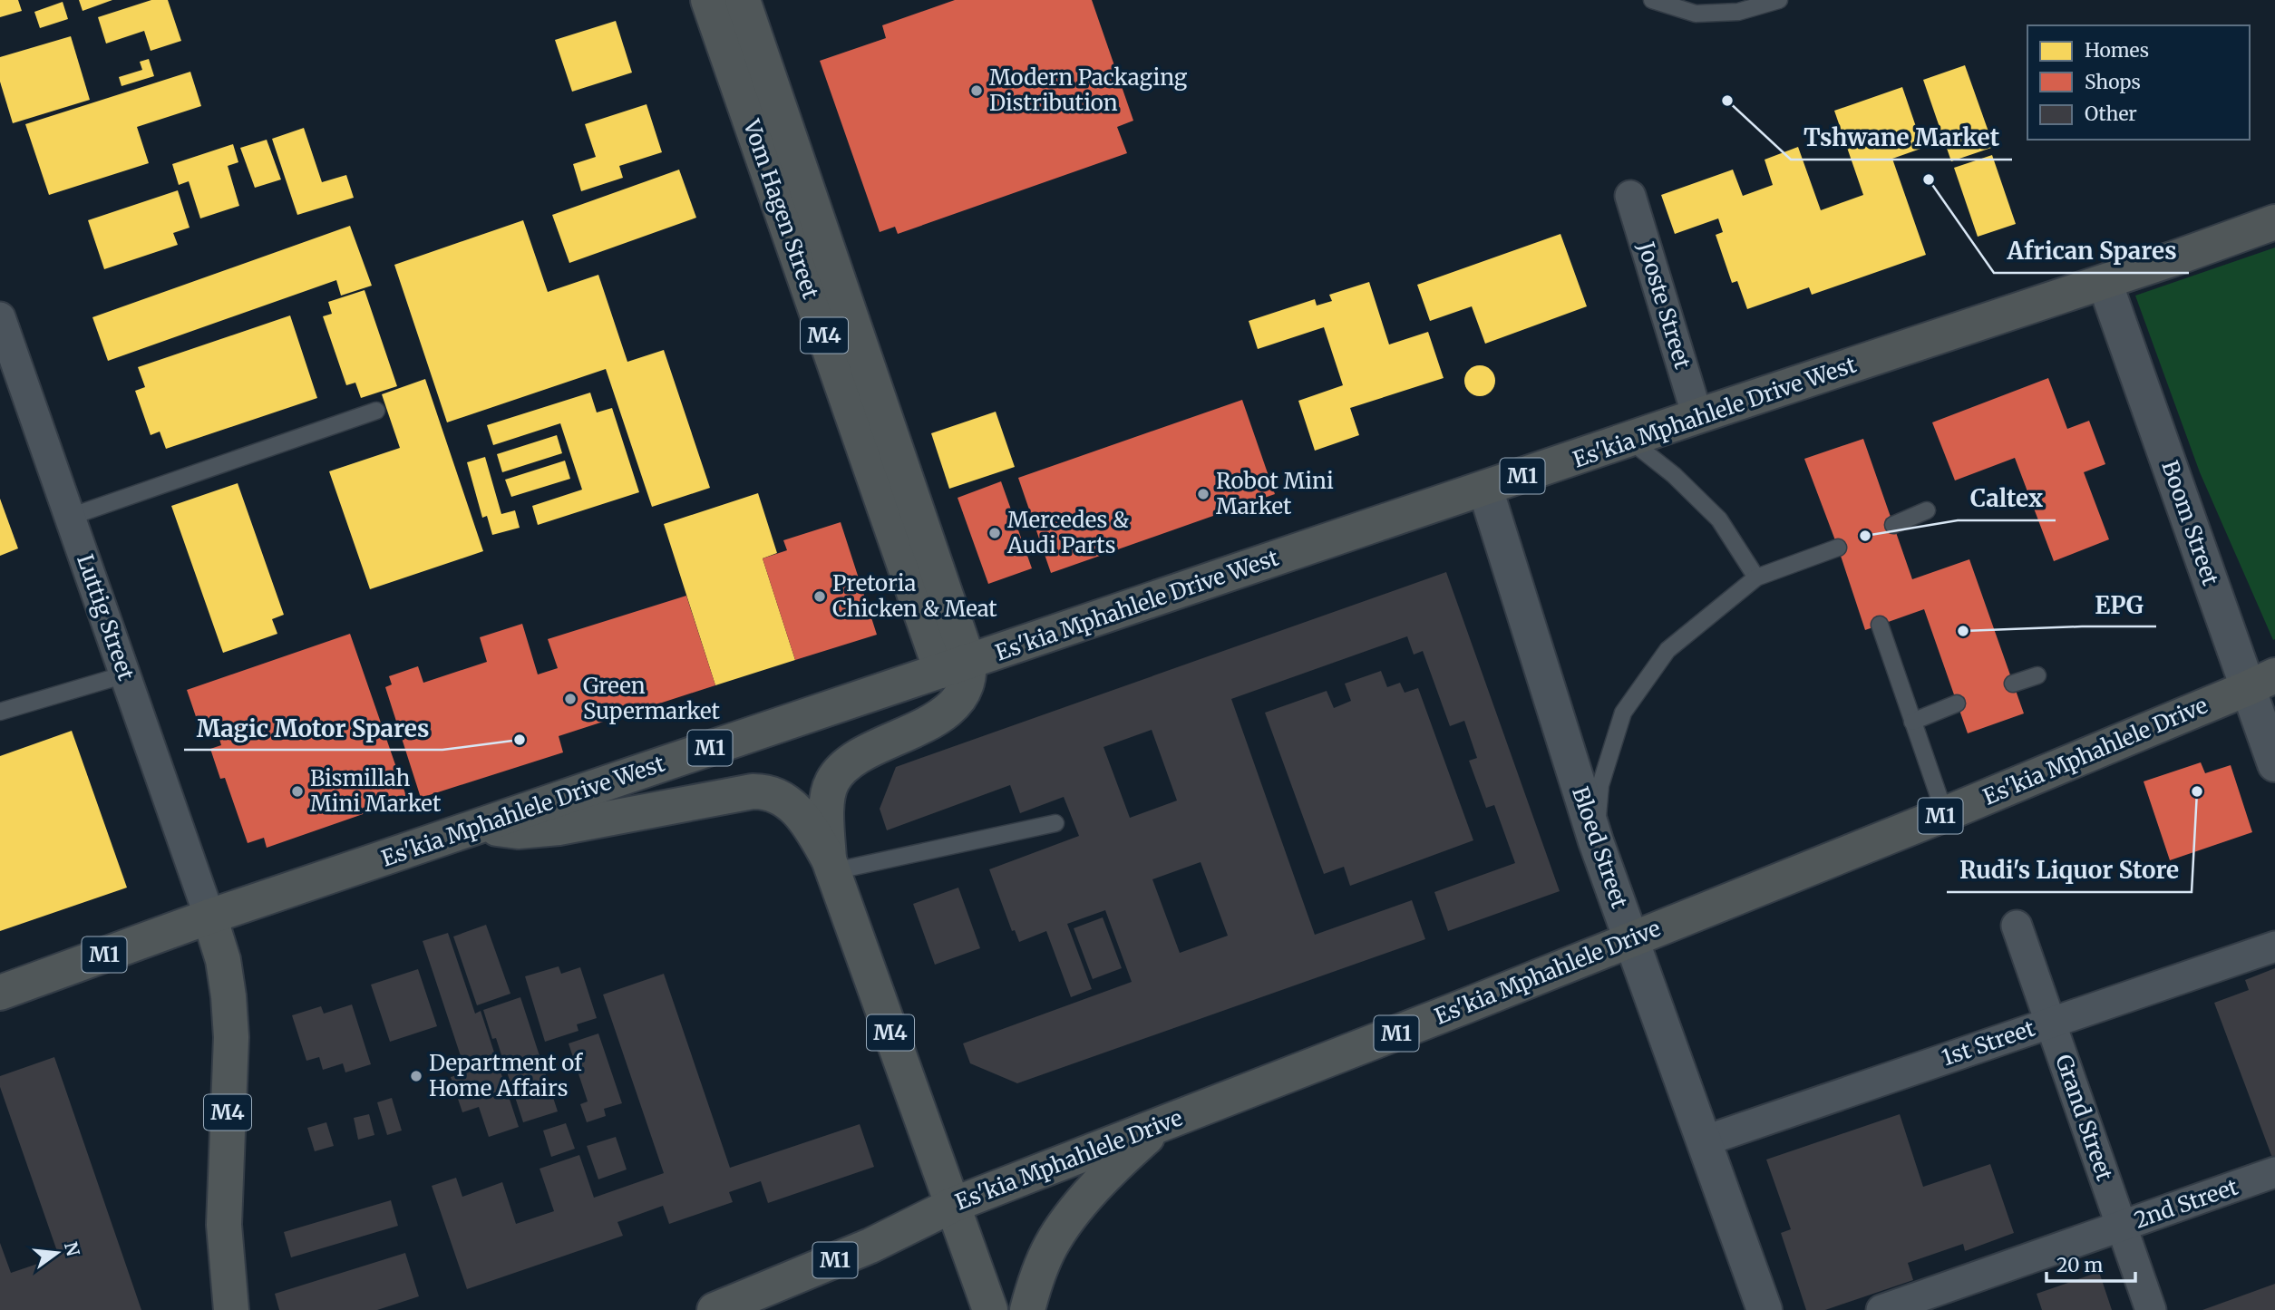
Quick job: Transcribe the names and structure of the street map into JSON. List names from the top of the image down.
{
  "streets": {
    "main road": [
      "Vom Hagen Street",
      "M4",
      "Es'kia Mphahlele Drive West",
      "M1",
      "Boom Street",
      "Es'kia Mphahlele Drive",
      "Bloed Street"
    ],
    "street": [
      "Jooste Street",
      "Luttig Street",
      "1st Street",
      "Grand Street",
      "2nd Street"
    ]
  },
  "crossings": [
    ["Vom Hagen Street", "Es'kia Mphahlele Drive West"],
    ["Jooste Street", "Es'kia Mphahlele Drive West"],
    ["M4", "Es'kia Mphahlele Drive West"],
    ["M4", "Luttig Street"],
    ["M4", "Es'kia Mphahlele Drive"],
    ["Es'kia Mphahlele Drive West", "Boom Street"],
    ["Es'kia Mphahlele Drive West", "Luttig Street"],
    ["Es'kia Mphahlele Drive West", "Bloed Street"],
    ["Boom Street", "Es'kia Mphahlele Drive"],
    ["Es'kia Mphahlele Drive", "Bloed Street"],
    ["Bloed Street", "1st Street"],
    ["1st Street", "Grand Street"],
    ["Grand Street", "2nd Street"]
  ],
  "places": [
    "Modern Packaging Distribution",
    "Tshwane Market",
    "African Spares",
    "Robot Mini Market",
    "Mercedes & Audi Parts",
    "Caltex",
    "Pretoria Chicken & Meat",
    "EPG",
    "Green Supermarket",
    "Magic Motor Spares",
    "Bismillah Mini Market",
    "Rudi's Liquor Store",
    "Department of Home Affairs"
  ],
  "legend": ["Homes", "Shops", "Other"],
  "scale_bar": "20 m",
  "north": "right"
}
